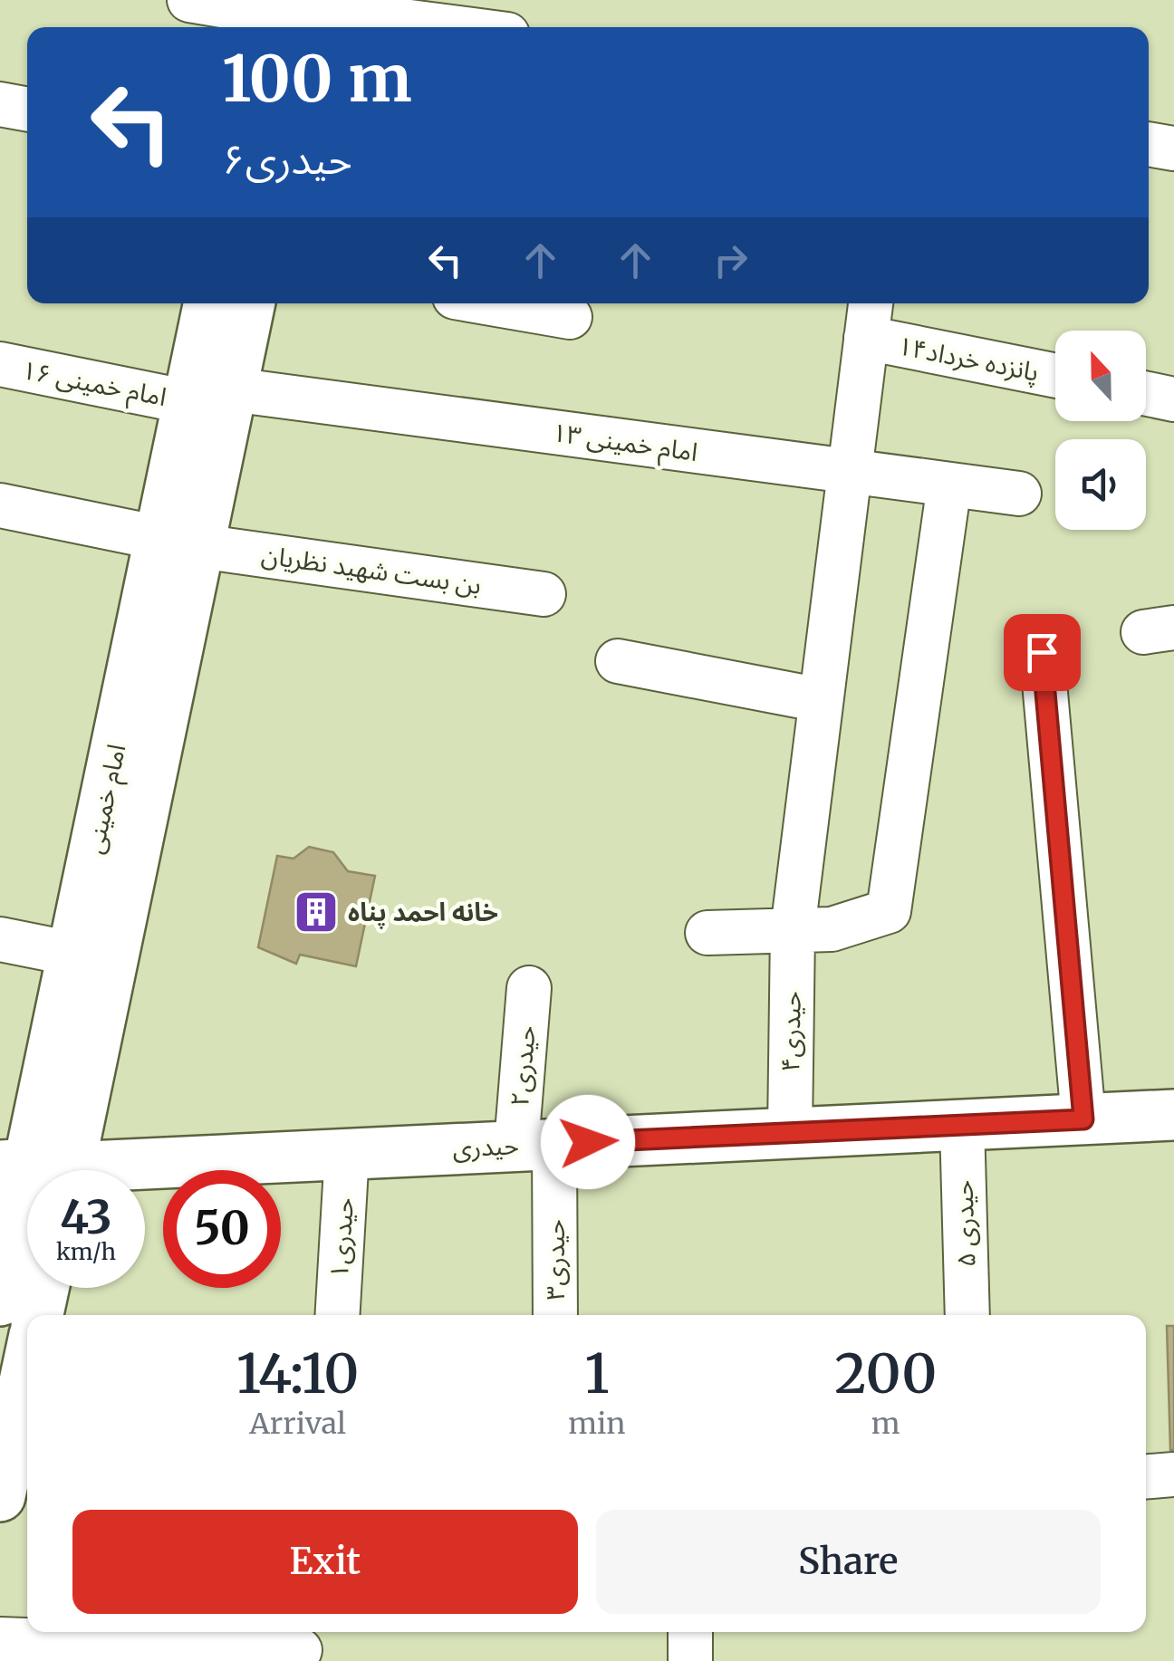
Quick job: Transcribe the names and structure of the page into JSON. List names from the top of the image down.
{
  "streets": {
    "main road": ["امام خمینی", "حیدری"],
    "street": [
      "پانزده خرداد۱۴",
      "امام خمینی ۱۶",
      "امام خمینی ۱۳",
      "بن بست شهید نظریان",
      "حیدری۴",
      "حیدری۲",
      "حیدری ۵",
      "حیدری۱",
      "حیدری۳"
    ]
  },
  "crossings": [
    ["پانزده خرداد۱۴", "حیدری۴"],
    ["امام خمینی ۱۶", "امام خمینی ۱۳"],
    ["امام خمینی ۱۶", "امام خمینی"],
    ["امام خمینی ۱۳", "امام خمینی"],
    ["امام خمینی ۱۳", "حیدری۴"],
    ["بن بست شهید نظریان", "امام خمینی"],
    ["حیدری۴", "حیدری"],
    ["حیدری۲", "حیدری"],
    ["حیدری۲", "حیدری۳"],
    ["حیدری", "حیدری ۵"],
    ["حیدری", "حیدری۱"],
    ["حیدری", "حیدری۳"]
  ],
  "places": {
    "building": ["خانه احمد پناه"]
  },
  "north": "top",
  "page": {
    "turn": ["100 m", "حیدری۶"],
    "speed": "43 km/h",
    "limit": "50",
    "eta": [
      "14:10",
      "Arrival",
      "1",
      "min",
      "200",
      "m"
    ],
    "buttons": ["Exit", "Share"]
  }
}
